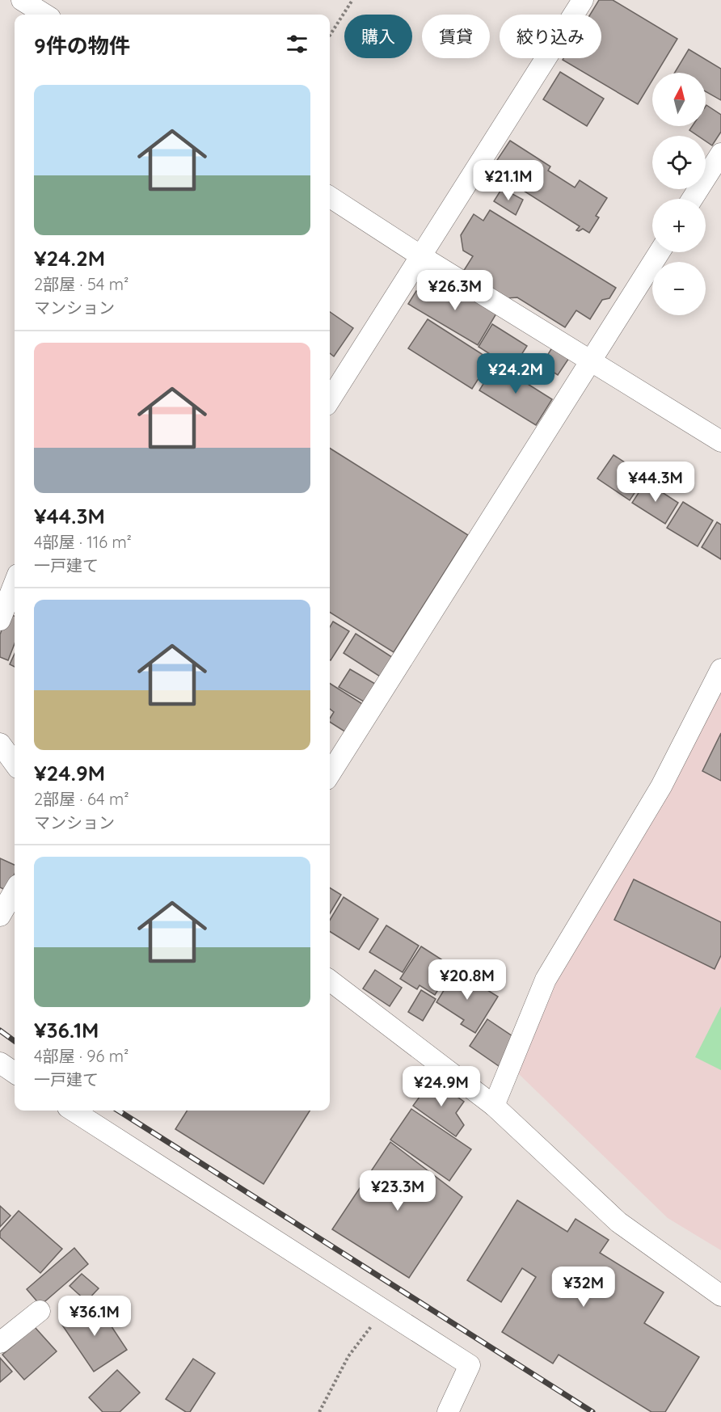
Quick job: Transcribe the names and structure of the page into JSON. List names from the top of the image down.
{
  "north": "top",
  "page": {
    "chip": ["購入", "賃貸", "絞り込み"],
    "heading": "9件の物件",
    "map_buttons": ["+", "−"],
    "list": [
      {
        "name": "¥24.2M",
        "note": "2部屋 · 54 m² · マンション"
      },
      {
        "name": "¥44.3M",
        "note": "4部屋 · 116 m² · 一戸建て"
      },
      {
        "name": "¥24.9M",
        "note": "2部屋 · 64 m² · マンション"
      },
      {
        "name": "¥36.1M",
        "note": "4部屋 · 96 m² · 一戸建て"
      }
    ],
    "price": [
      "¥21.1M",
      "¥26.3M",
      "¥24.2M",
      "¥44.3M",
      "¥20.8M",
      "¥24.9M",
      "¥23.3M",
      "¥32M",
      "¥36.1M"
    ]
  }
}
